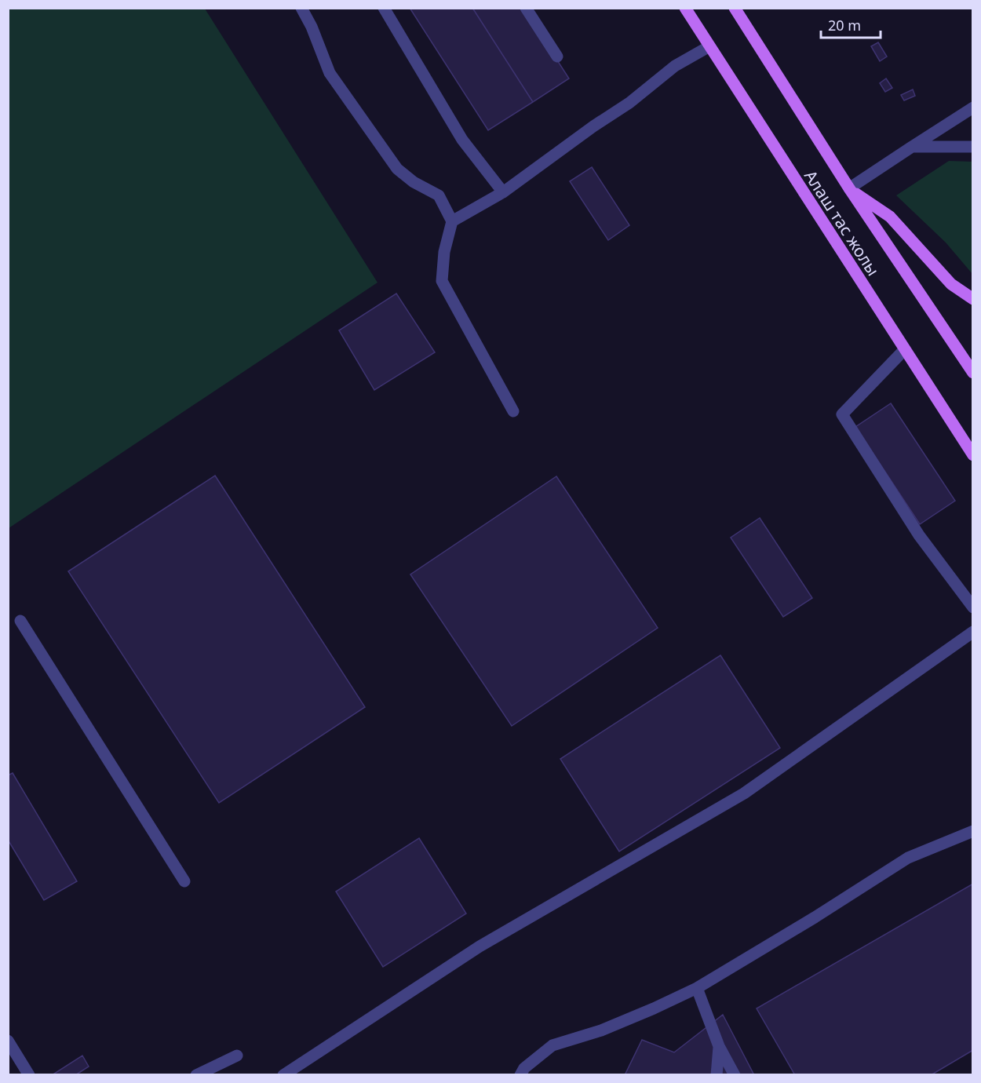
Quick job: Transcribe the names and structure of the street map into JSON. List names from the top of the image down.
{
  "streets": {
    "main road": ["Алаш тас жолы"]
  },
  "scale_bar": "20 m"
}
